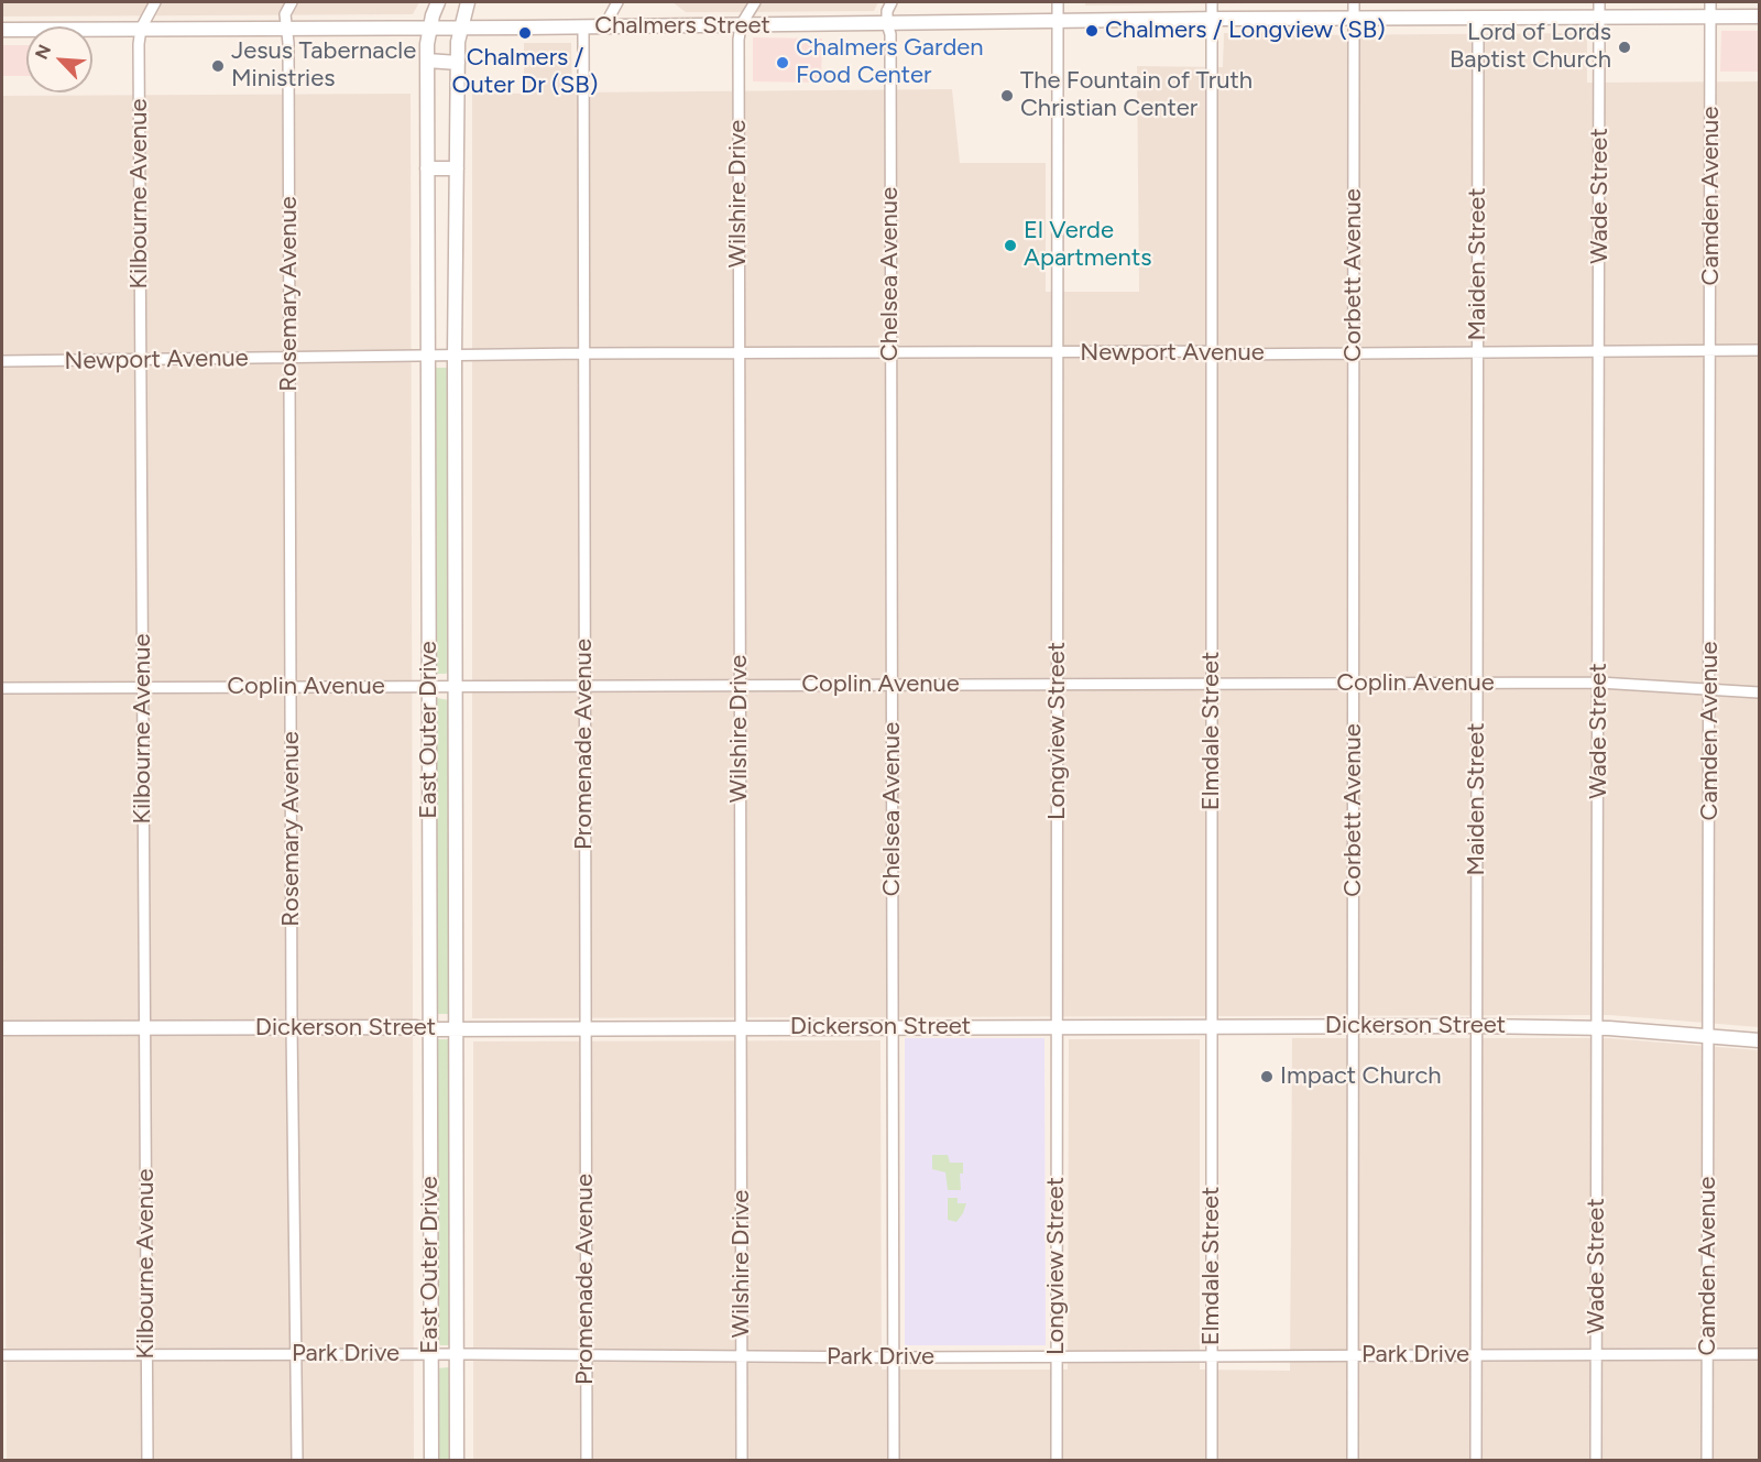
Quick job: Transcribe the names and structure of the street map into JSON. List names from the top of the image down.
{
  "streets": {
    "street": [
      "Chalmers Street",
      "Kilbourne Avenue",
      "Wilshire Drive",
      "Wade Street",
      "Camden Avenue",
      "Maiden Street",
      "Chelsea Avenue",
      "Corbett Avenue",
      "Rosemary Avenue",
      "Newport Avenue",
      "Coplin Avenue",
      "East Outer Drive",
      "Longview Street",
      "Elmdale Street",
      "Promenade Avenue",
      "Dickerson Street",
      "Park Drive"
    ]
  },
  "crossings": [
    ["Chalmers Street", "Kilbourne Avenue"],
    ["Chalmers Street", "Wilshire Drive"],
    ["Chalmers Street", "Wade Street"],
    ["Chalmers Street", "Camden Avenue"],
    ["Chalmers Street", "Maiden Street"],
    ["Chalmers Street", "Chelsea Avenue"],
    ["Chalmers Street", "Corbett Avenue"],
    ["Chalmers Street", "Rosemary Avenue"],
    ["Chalmers Street", "East Outer Drive"],
    ["Chalmers Street", "Longview Street"],
    ["Chalmers Street", "Elmdale Street"],
    ["Chalmers Street", "Promenade Avenue"],
    ["Kilbourne Avenue", "Newport Avenue"],
    ["Kilbourne Avenue", "Coplin Avenue"],
    ["Kilbourne Avenue", "Dickerson Street"],
    ["Kilbourne Avenue", "Park Drive"],
    ["Wilshire Drive", "Newport Avenue"],
    ["Wilshire Drive", "Coplin Avenue"],
    ["Wilshire Drive", "Dickerson Street"],
    ["Wilshire Drive", "Park Drive"],
    ["Wade Street", "Newport Avenue"],
    ["Wade Street", "Coplin Avenue"],
    ["Wade Street", "Dickerson Street"],
    ["Wade Street", "Park Drive"],
    ["Camden Avenue", "Newport Avenue"],
    ["Camden Avenue", "Coplin Avenue"],
    ["Camden Avenue", "Dickerson Street"],
    ["Camden Avenue", "Park Drive"],
    ["Maiden Street", "Newport Avenue"],
    ["Maiden Street", "Coplin Avenue"],
    ["Maiden Street", "Dickerson Street"],
    ["Maiden Street", "Park Drive"],
    ["Chelsea Avenue", "Newport Avenue"],
    ["Chelsea Avenue", "Coplin Avenue"],
    ["Chelsea Avenue", "Dickerson Street"],
    ["Chelsea Avenue", "Park Drive"],
    ["Corbett Avenue", "Newport Avenue"],
    ["Corbett Avenue", "Coplin Avenue"],
    ["Corbett Avenue", "Dickerson Street"],
    ["Corbett Avenue", "Park Drive"],
    ["Rosemary Avenue", "Newport Avenue"],
    ["Rosemary Avenue", "Coplin Avenue"],
    ["Rosemary Avenue", "Dickerson Street"],
    ["Rosemary Avenue", "Park Drive"],
    ["Newport Avenue", "East Outer Drive"],
    ["Newport Avenue", "Longview Street"],
    ["Newport Avenue", "Elmdale Street"],
    ["Newport Avenue", "Promenade Avenue"],
    ["Coplin Avenue", "East Outer Drive"],
    ["Coplin Avenue", "Longview Street"],
    ["Coplin Avenue", "Elmdale Street"],
    ["Coplin Avenue", "Promenade Avenue"],
    ["East Outer Drive", "Dickerson Street"],
    ["East Outer Drive", "Park Drive"],
    ["Longview Street", "Dickerson Street"],
    ["Longview Street", "Park Drive"],
    ["Elmdale Street", "Dickerson Street"],
    ["Elmdale Street", "Park Drive"],
    ["Promenade Avenue", "Dickerson Street"],
    ["Promenade Avenue", "Park Drive"]
  ],
  "places": [
    "Chalmers / Longview (SB)",
    "Chalmers / Outer Dr (SB)",
    "Lord of Lords Baptist Church",
    "Chalmers Garden Food Center",
    "Jesus Tabernacle Ministries",
    "The Fountain of Truth Christian Center",
    "El Verde Apartments",
    "Impact Church"
  ],
  "north": "top left"
}
